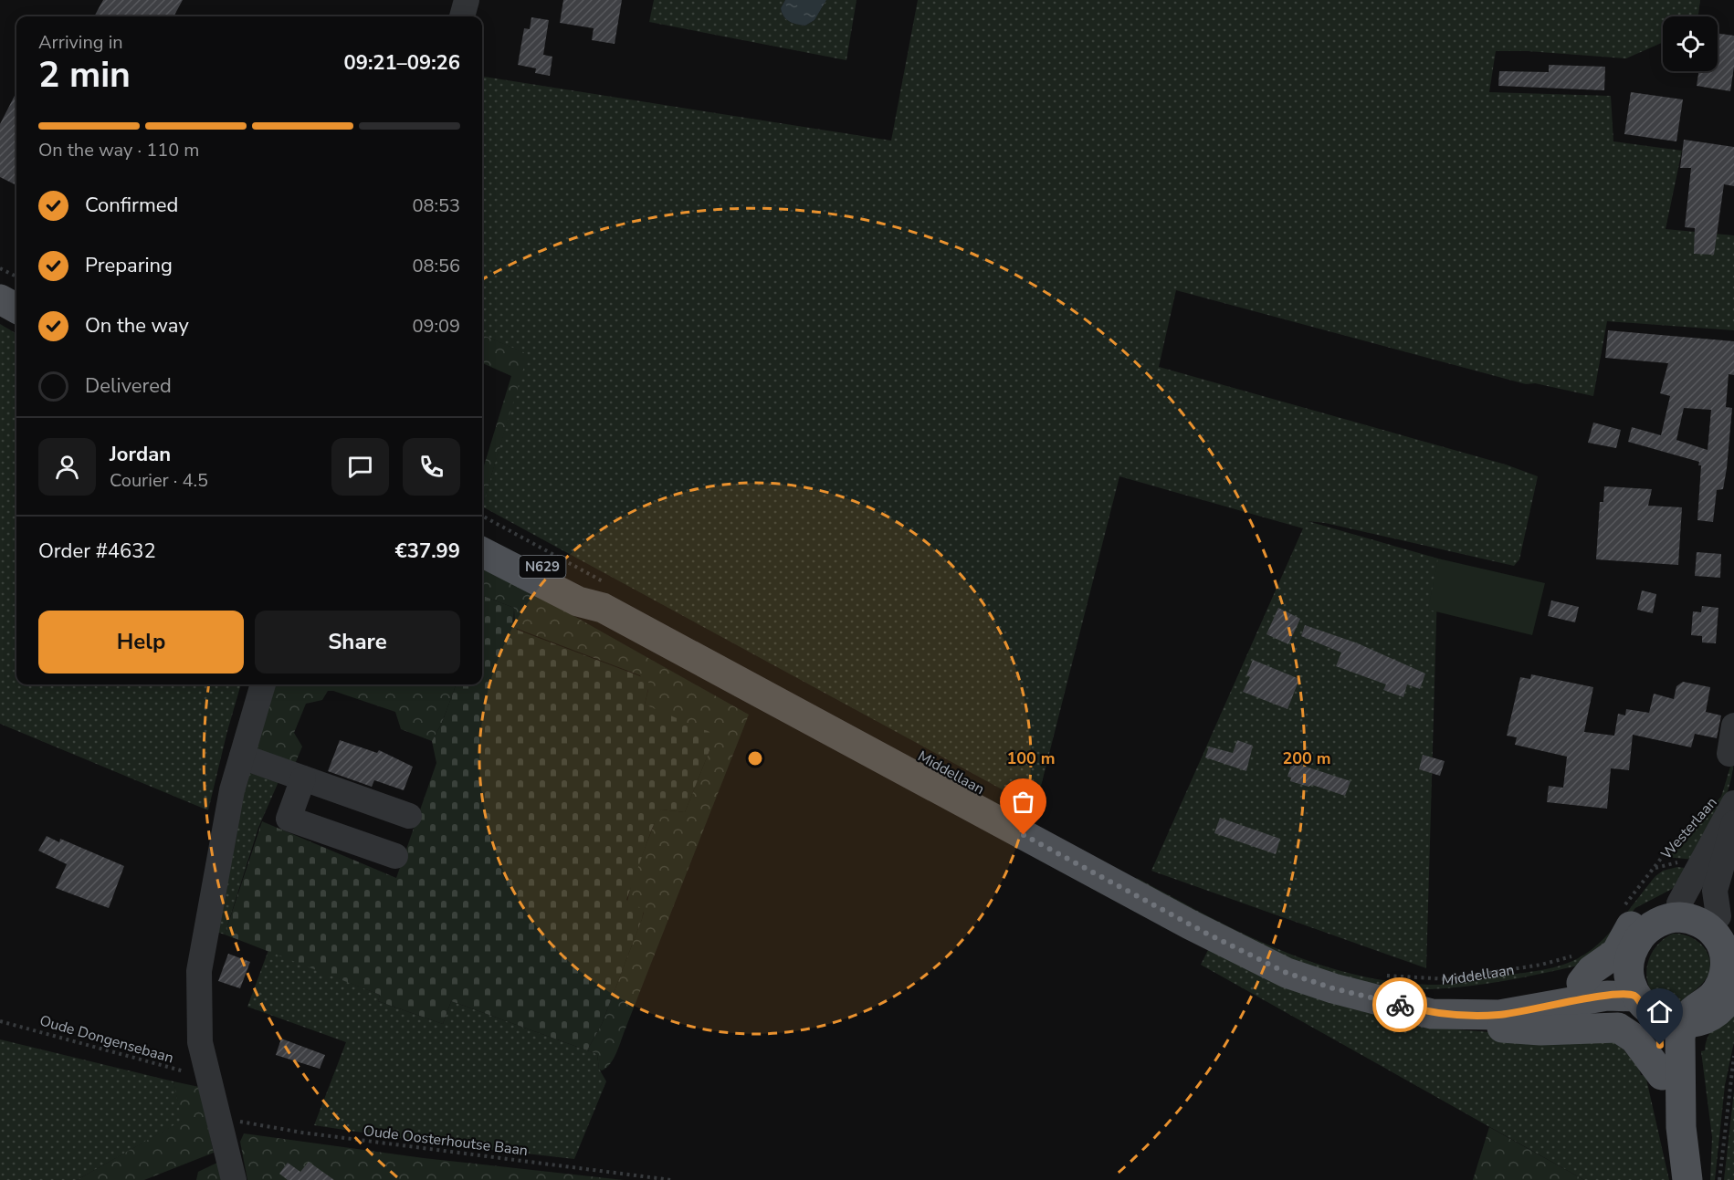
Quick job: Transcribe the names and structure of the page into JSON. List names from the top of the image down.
{
  "streets": {
    "main road": ["N629", "Middellaan"],
    "street": ["Westerlaan"],
    "path": ["Oude Dongensebaan", "Oude Oosterhoutse Baan"]
  },
  "page": {
    "heading": ["2 min", "Arriving in", "09:21–09:26"],
    "panel": [
      "Jordan",
      "Courier · 4.5",
      "Order #4632",
      "€37.99"
    ],
    "bar": "On the way · 110 m",
    "list": [
      ["Confirmed", "08:53"],
      ["Preparing", "08:56"],
      ["On the way", "09:09"],
      "Delivered"
    ],
    "buttons": ["Help", "Share"]
  },
  "rings": ["100 m", "200 m"]
}
